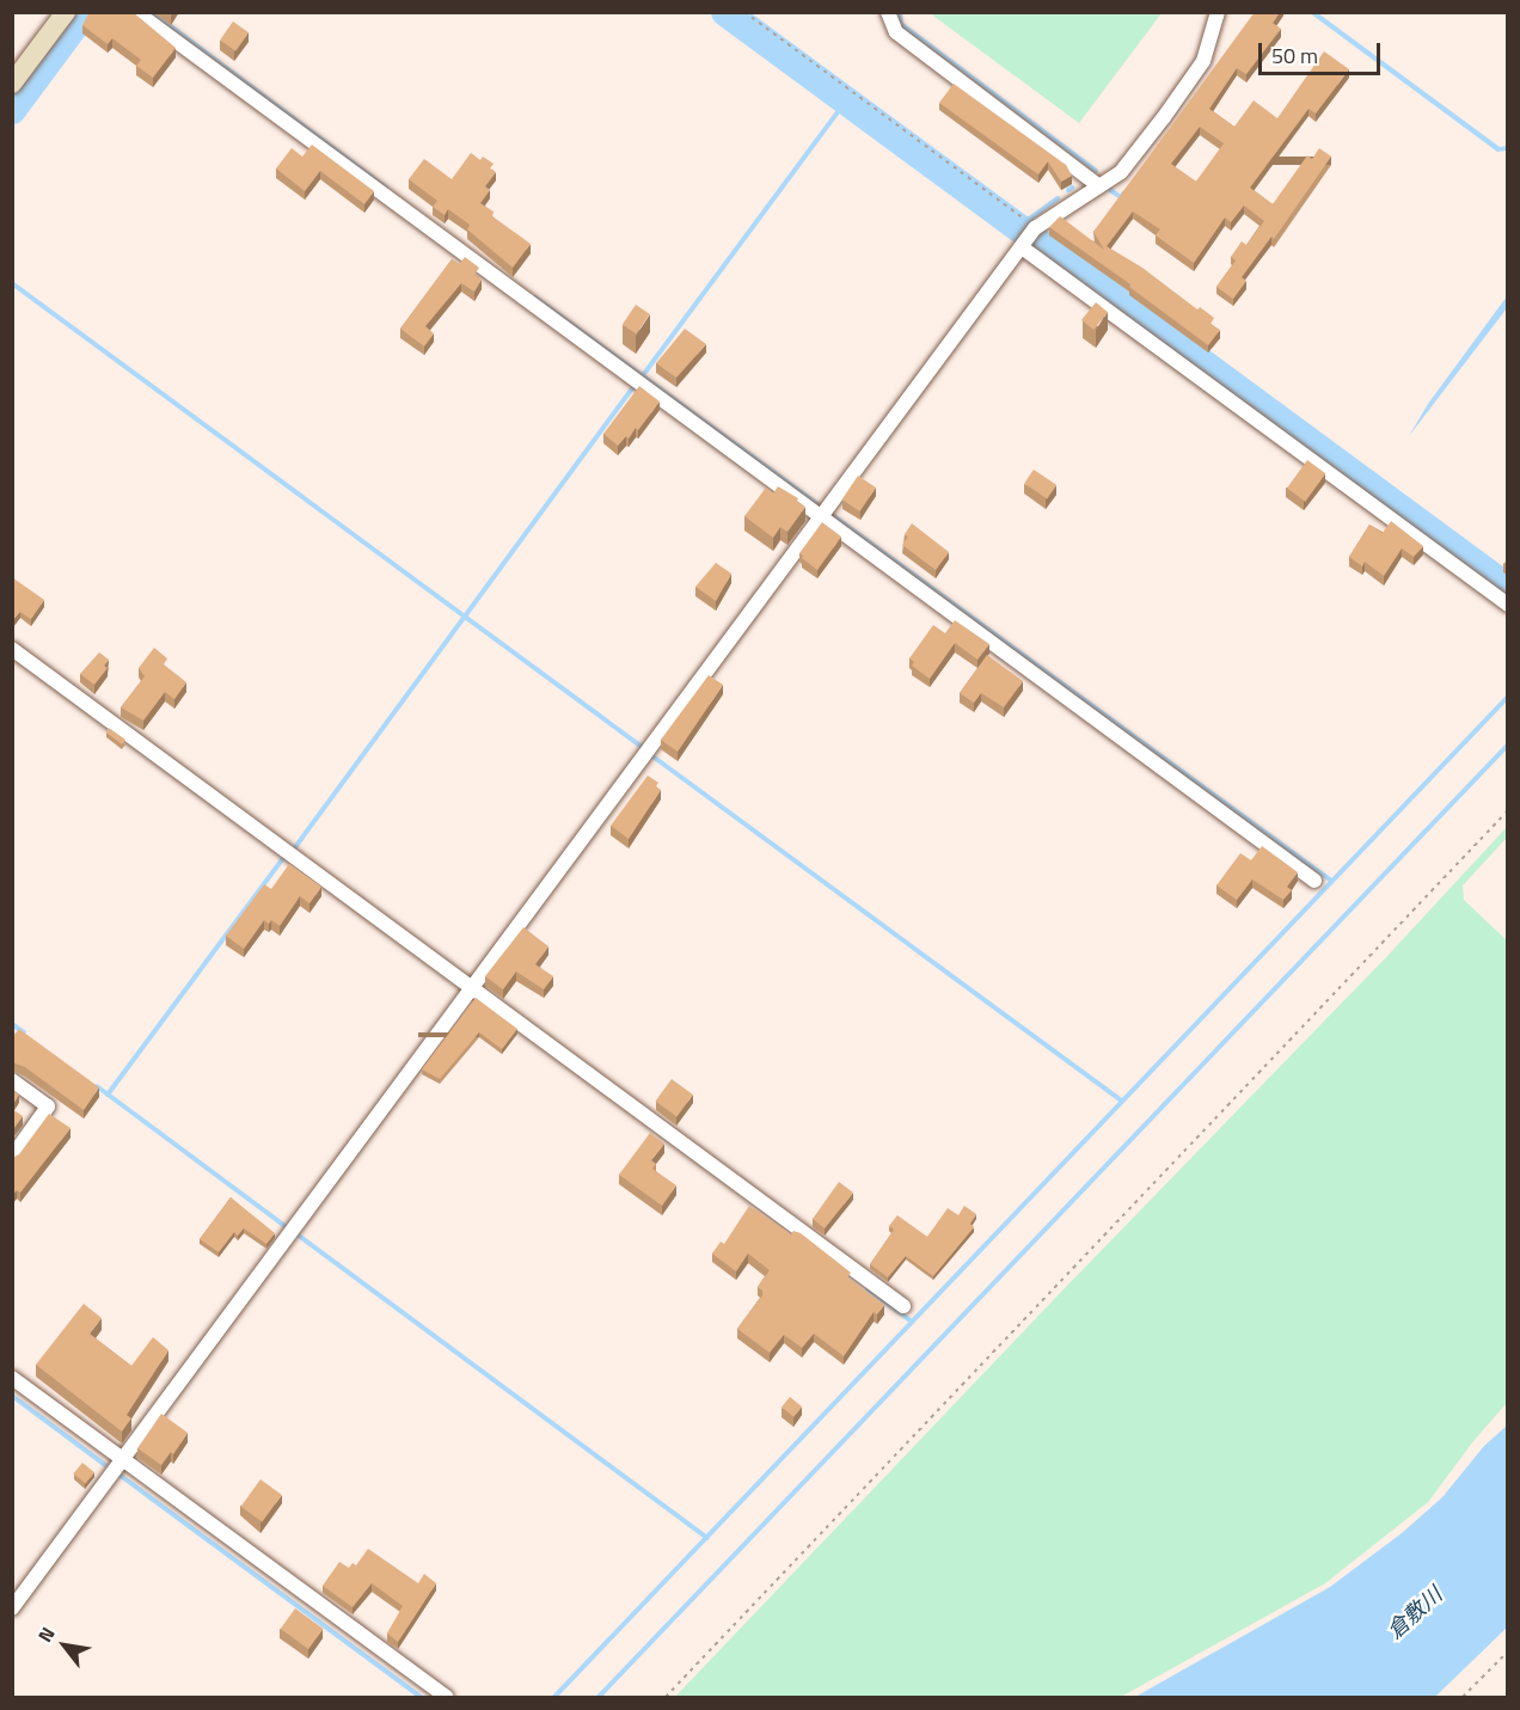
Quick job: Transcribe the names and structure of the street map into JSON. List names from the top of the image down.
{
  "water": ["倉敷川"],
  "scale_bar": "50 m",
  "north": "top left"
}
